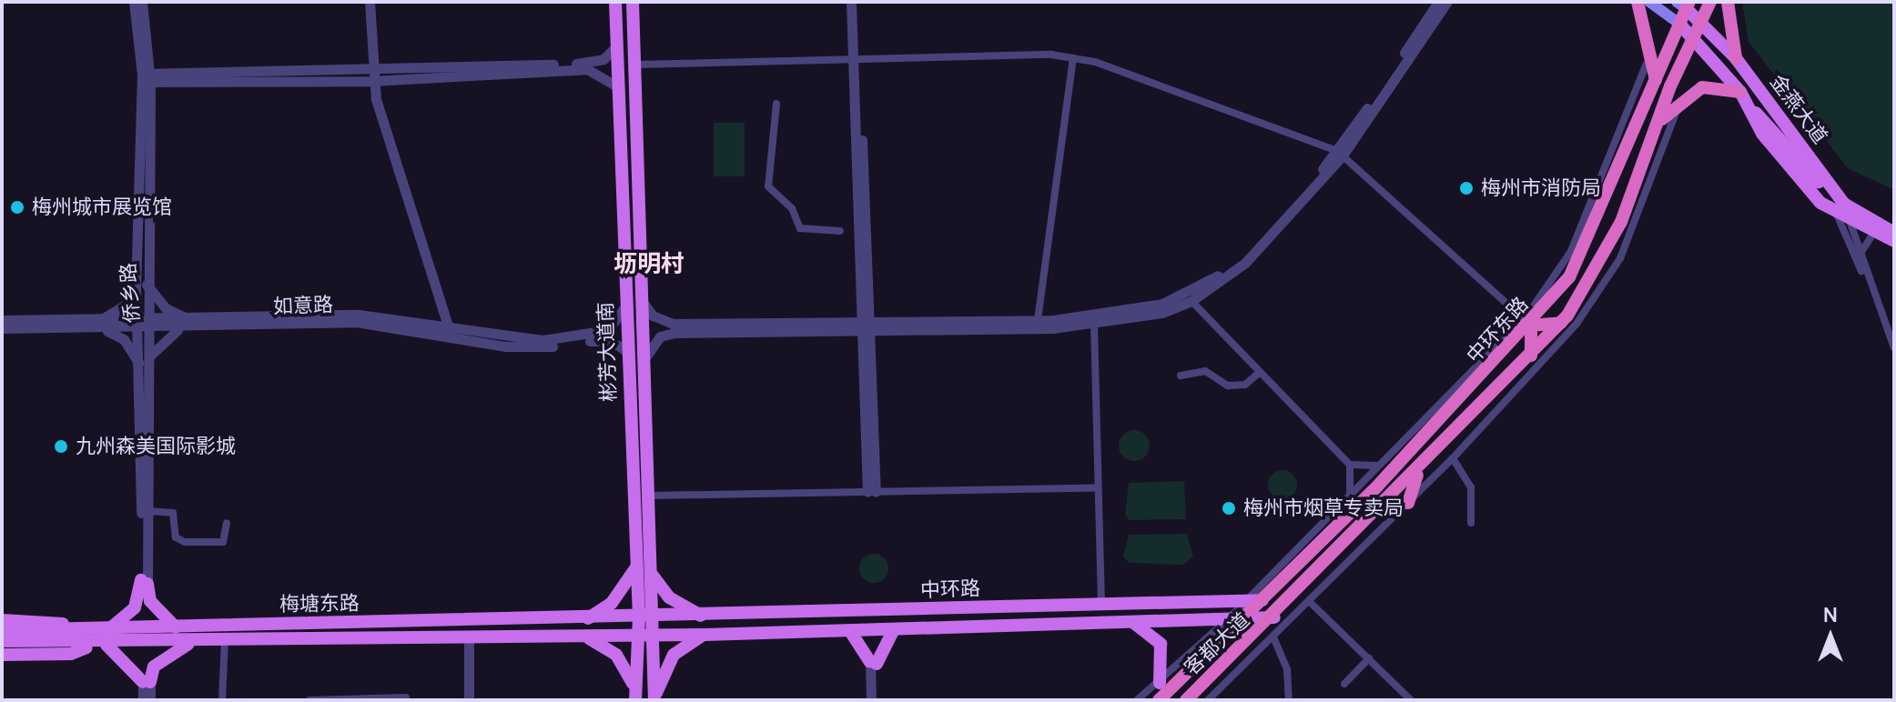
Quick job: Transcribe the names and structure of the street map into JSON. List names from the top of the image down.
{
  "streets": {
    "highway": ["中环东路", "客都大道"],
    "main road": [
      "金燕大道",
      "彬芳大道南",
      "中环路",
      "梅塘东路"
    ],
    "street": ["侨乡路", "如意路"]
  },
  "crossings": [
    ["金燕大道", "中环东路"],
    ["侨乡路", "如意路"],
    ["中环东路", "中环路"],
    ["中环东路", "客都大道"],
    ["彬芳大道南", "中环路"],
    ["彬芳大道南", "梅塘东路"],
    ["中环路", "梅塘东路"],
    ["中环路", "客都大道"]
  ],
  "districts": ["坜明村"],
  "places": [
    "梅州市消防局",
    "梅州城市展览馆",
    "九州森美国际影城",
    "梅州市烟草专卖局"
  ],
  "north": "top"
}
